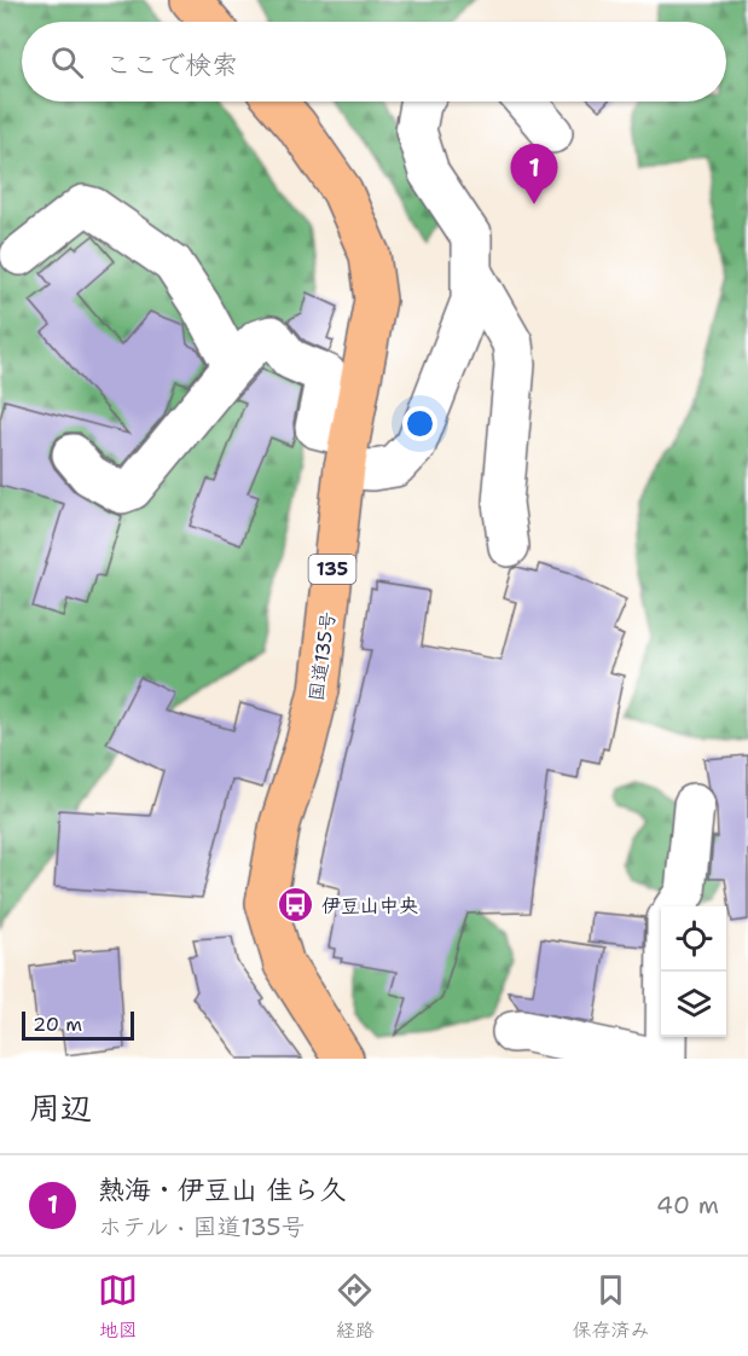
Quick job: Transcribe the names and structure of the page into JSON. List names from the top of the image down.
{
  "streets": {
    "highway": ["135", "国道135号"]
  },
  "places": {
    "bus stop": ["伊豆山中央"]
  },
  "scale_bar": "20 m",
  "page": {
    "search": "ここで検索",
    "pins": "1",
    "scale": "20 m",
    "heading": "周辺",
    "list": [
      {
        "mark": "1",
        "name": "熱海・伊豆山 佳ら久",
        "note": "ホテル · 国道135号",
        "value": "40 m"
      }
    ],
    "nav": ["地図", "経路", "保存済み"]
  }
}
